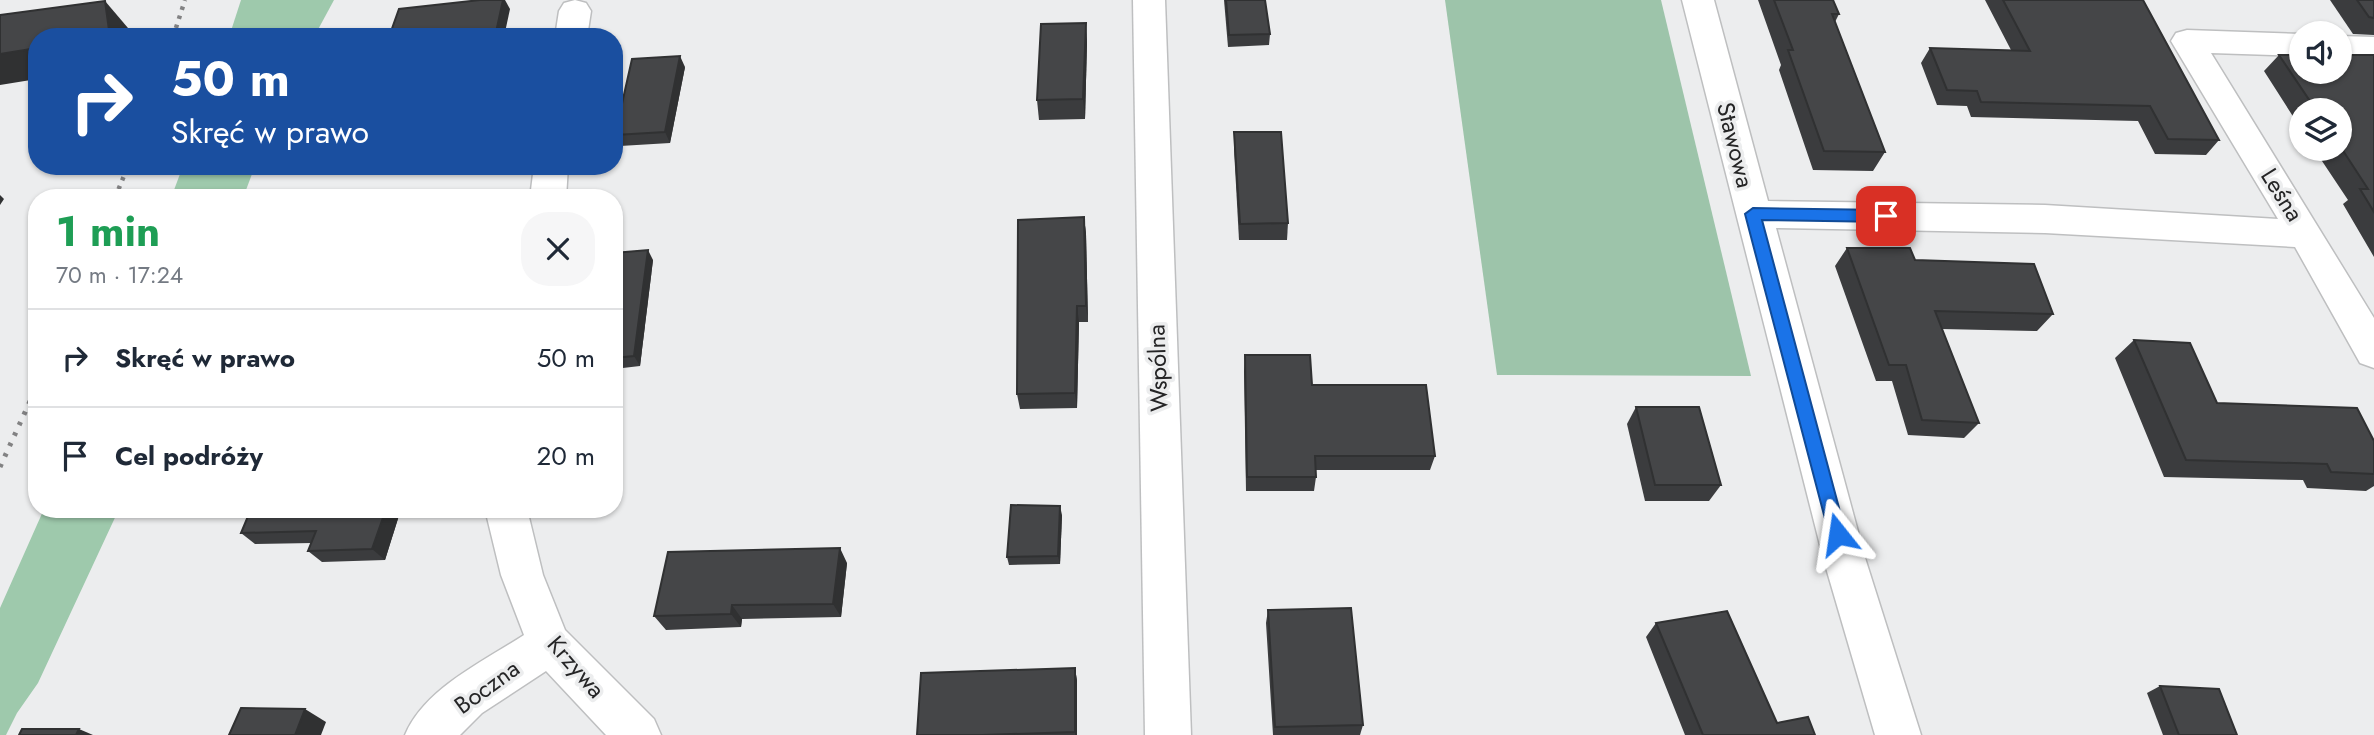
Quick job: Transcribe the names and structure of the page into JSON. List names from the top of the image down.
{
  "streets": {
    "street": [
      "Stawowa",
      "Leśna",
      "Wspólna",
      "Krzywa",
      "Boczna"
    ]
  },
  "crossings": [
    ["Krzywa", "Boczna"]
  ],
  "page": {
    "turn": ["50 m", "Skręć w prawo"],
    "heading": ["1 min", "70 m · 17:24"],
    "list": [
      {
        "name": "Skręć w prawo",
        "value": "50 m"
      },
      {
        "name": "Cel podróży",
        "value": "20 m"
      }
    ]
  }
}
